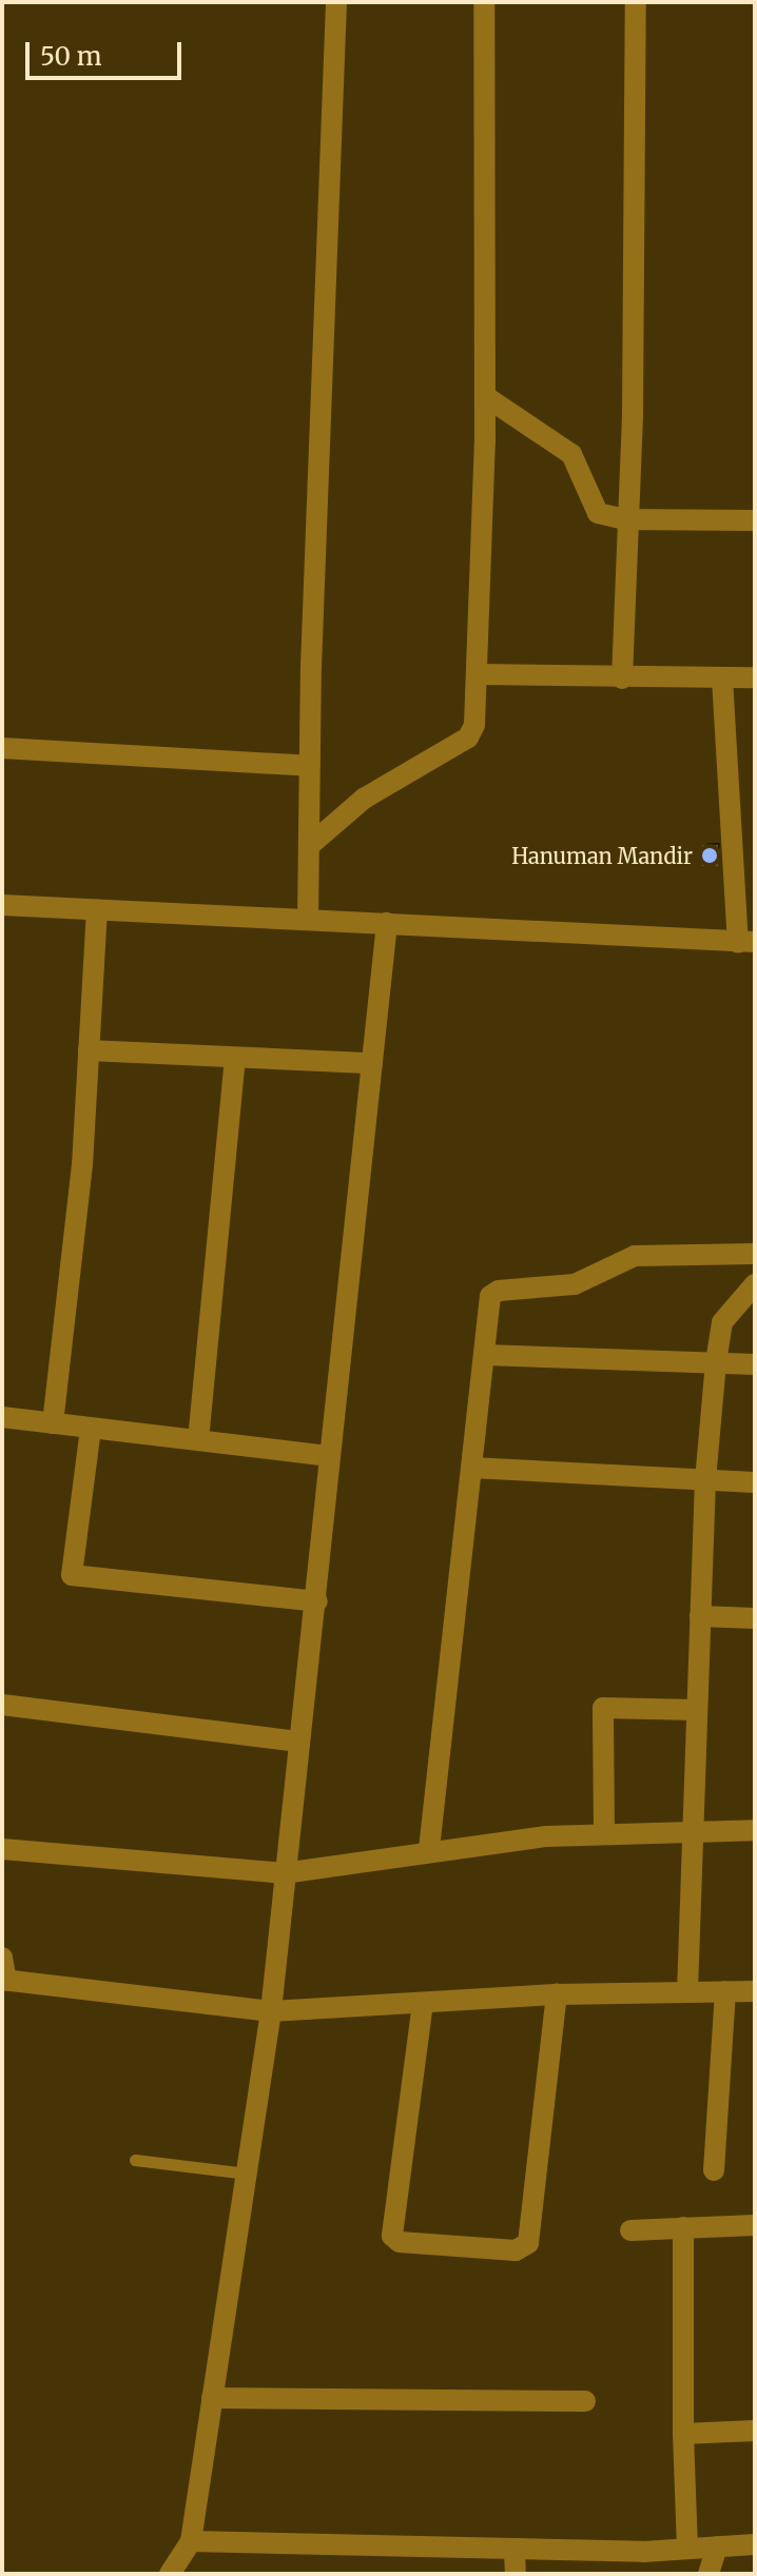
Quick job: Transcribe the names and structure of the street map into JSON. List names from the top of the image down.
{
  "places": ["Hanuman Mandir"],
  "scale_bar": "50 m"
}
